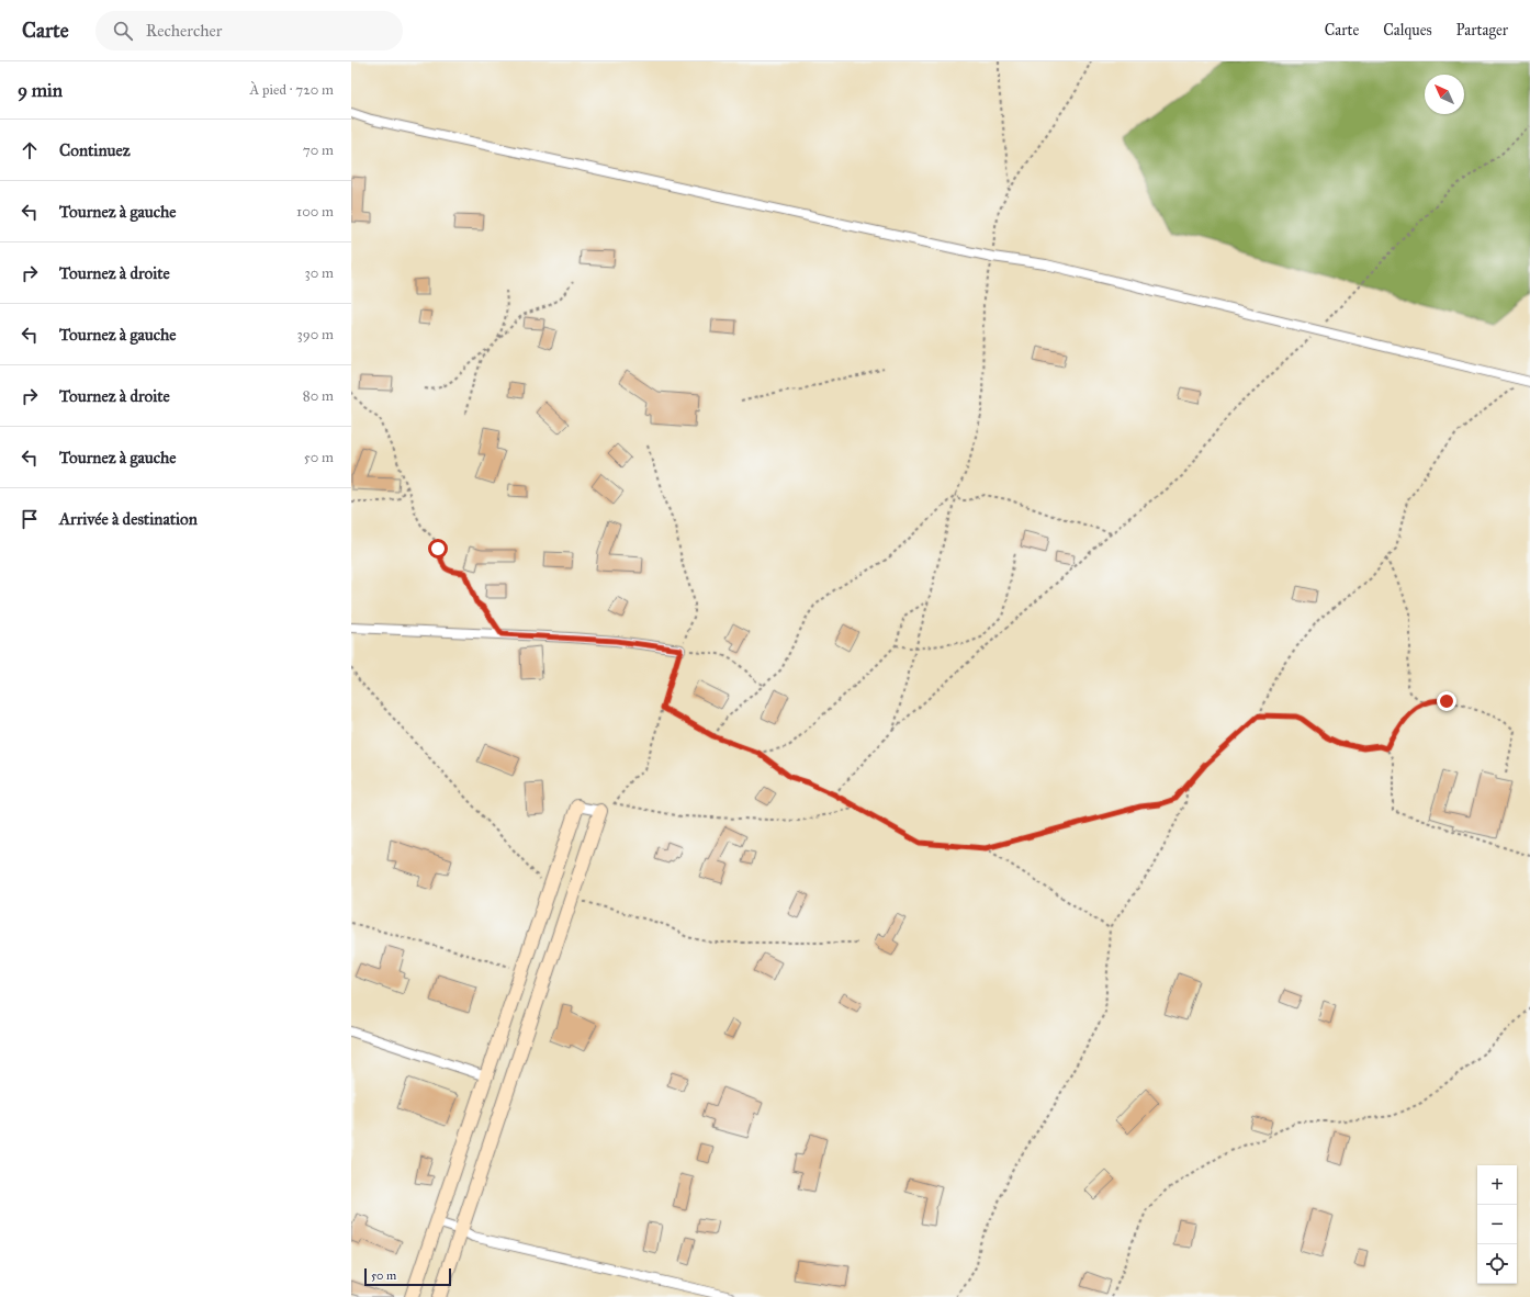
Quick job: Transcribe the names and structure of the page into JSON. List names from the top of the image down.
{
  "scale_bar": "50 m",
  "north": "top left",
  "page": {
    "header": "Carte",
    "search": "Rechercher",
    "nav": ["Carte", "Calques", "Partager"],
    "heading": ["9 min", "À pied · 720 m"],
    "list": [
      ["Continuez", "70 m"],
      ["Tournez à gauche", "100 m"],
      ["Tournez à droite", "30 m"],
      ["Tournez à gauche", "390 m"],
      ["Tournez à droite", "80 m"],
      ["Tournez à gauche", "50 m"],
      "Arrivée à destination"
    ],
    "map_buttons": ["+", "−"],
    "scale": "50 m"
  }
}
